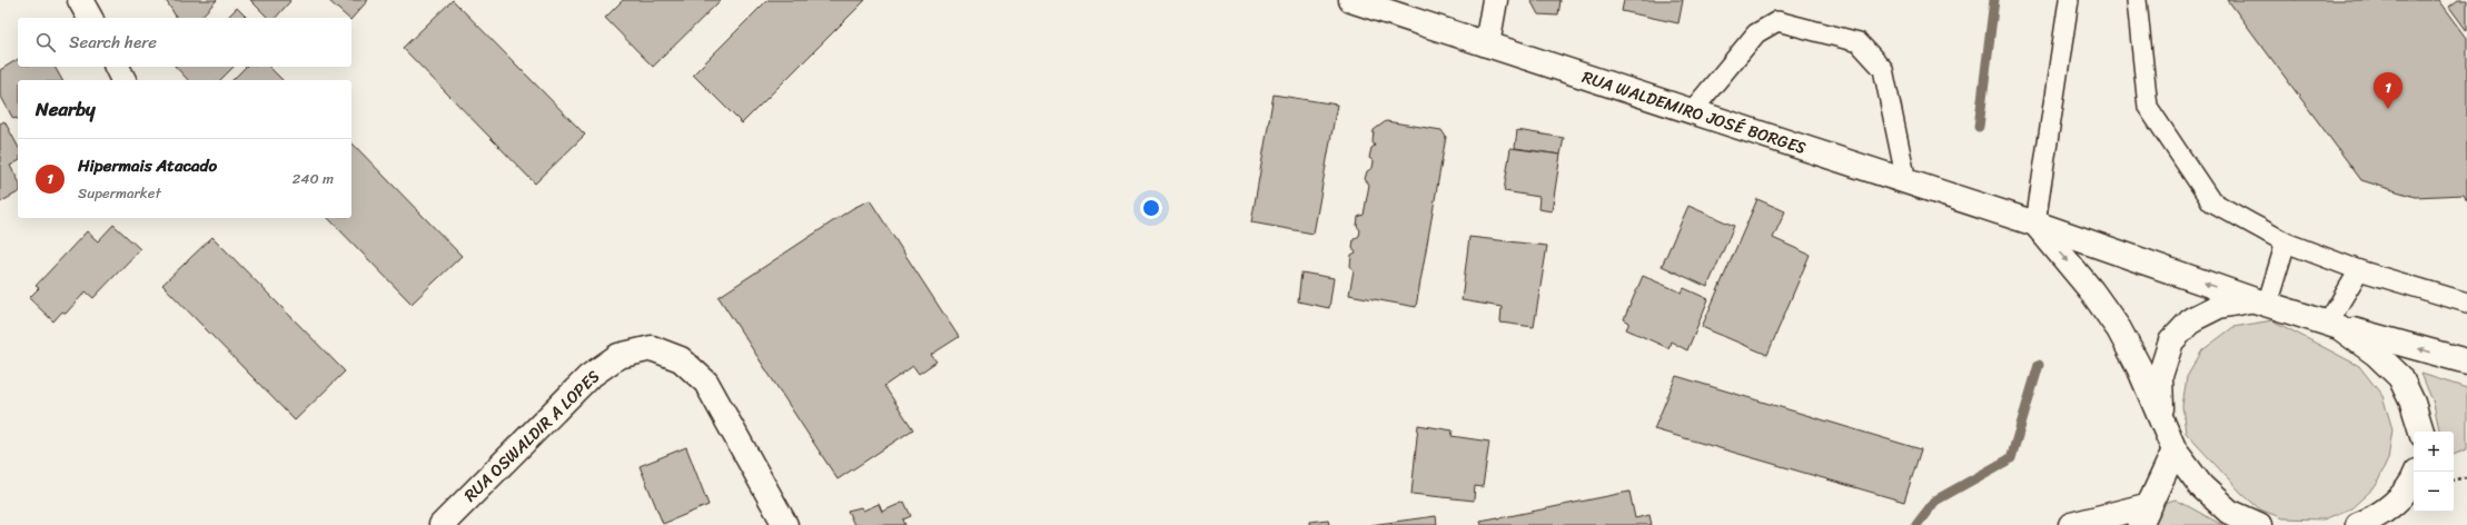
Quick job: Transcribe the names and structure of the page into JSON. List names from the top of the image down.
{
  "streets": {
    "main road": ["RUA WALDEMIRO JOSÉ BORGES", "RUA OSWALDIR A LOPES"]
  },
  "page": {
    "search": "Search here",
    "pins": "1",
    "heading": "Nearby",
    "list": [
      {
        "mark": "1",
        "name": "Hipermais Atacado",
        "note": "Supermarket",
        "value": "240 m"
      }
    ],
    "map_buttons": ["+", "−"]
  }
}
